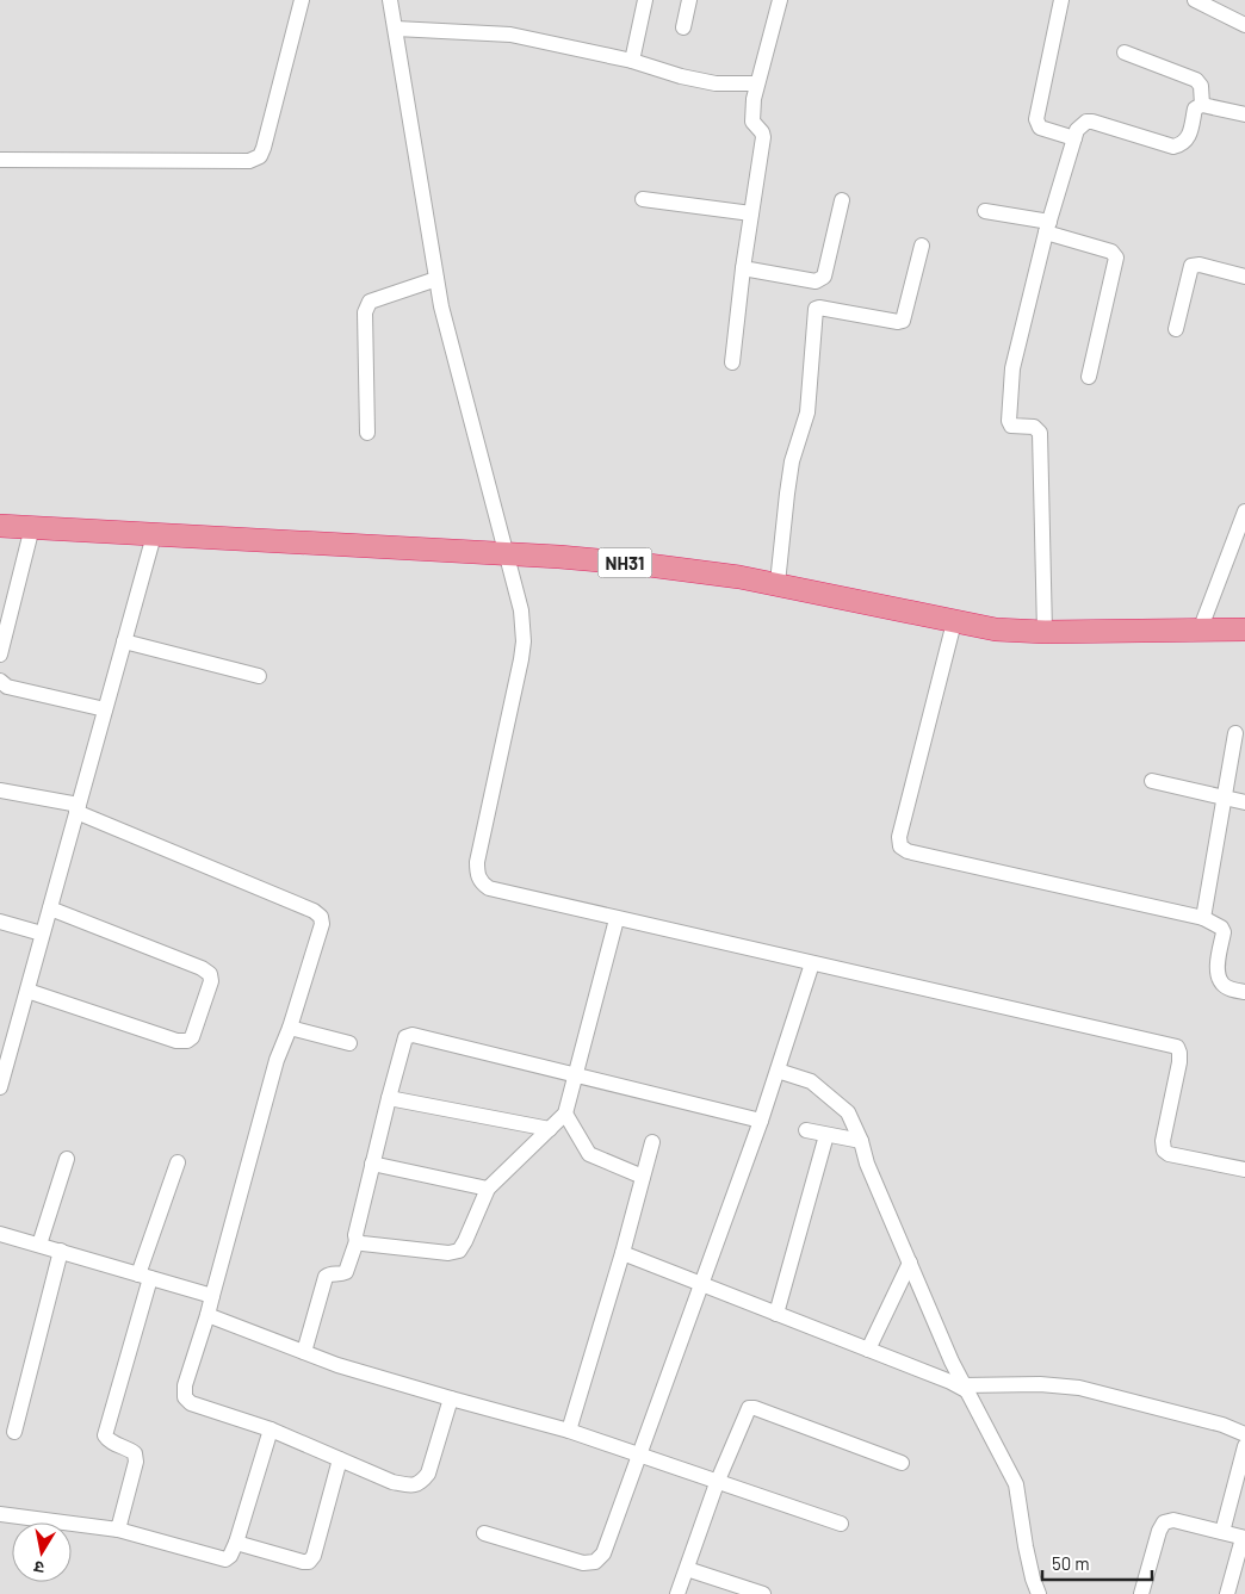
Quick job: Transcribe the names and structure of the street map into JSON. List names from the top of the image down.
{
  "streets": {
    "highway": ["NH31"]
  },
  "scale_bar": "50 m",
  "north": "bottom"
}
